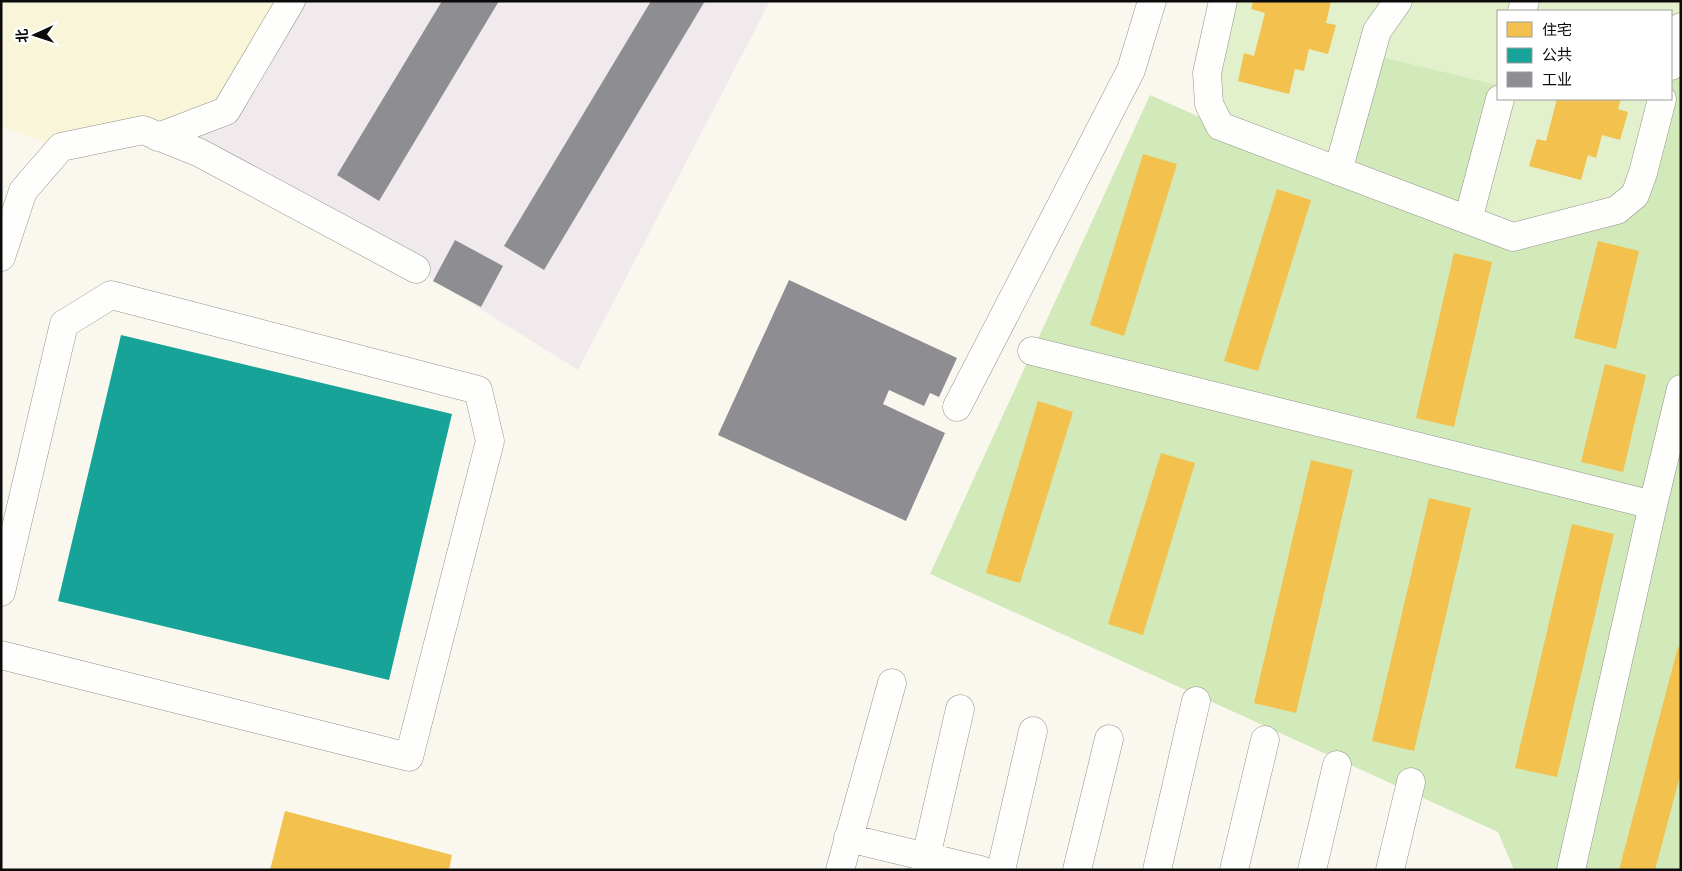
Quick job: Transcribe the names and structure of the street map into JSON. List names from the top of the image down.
{
  "legend": ["住宅", "公共", "工业"],
  "north": "left"
}
